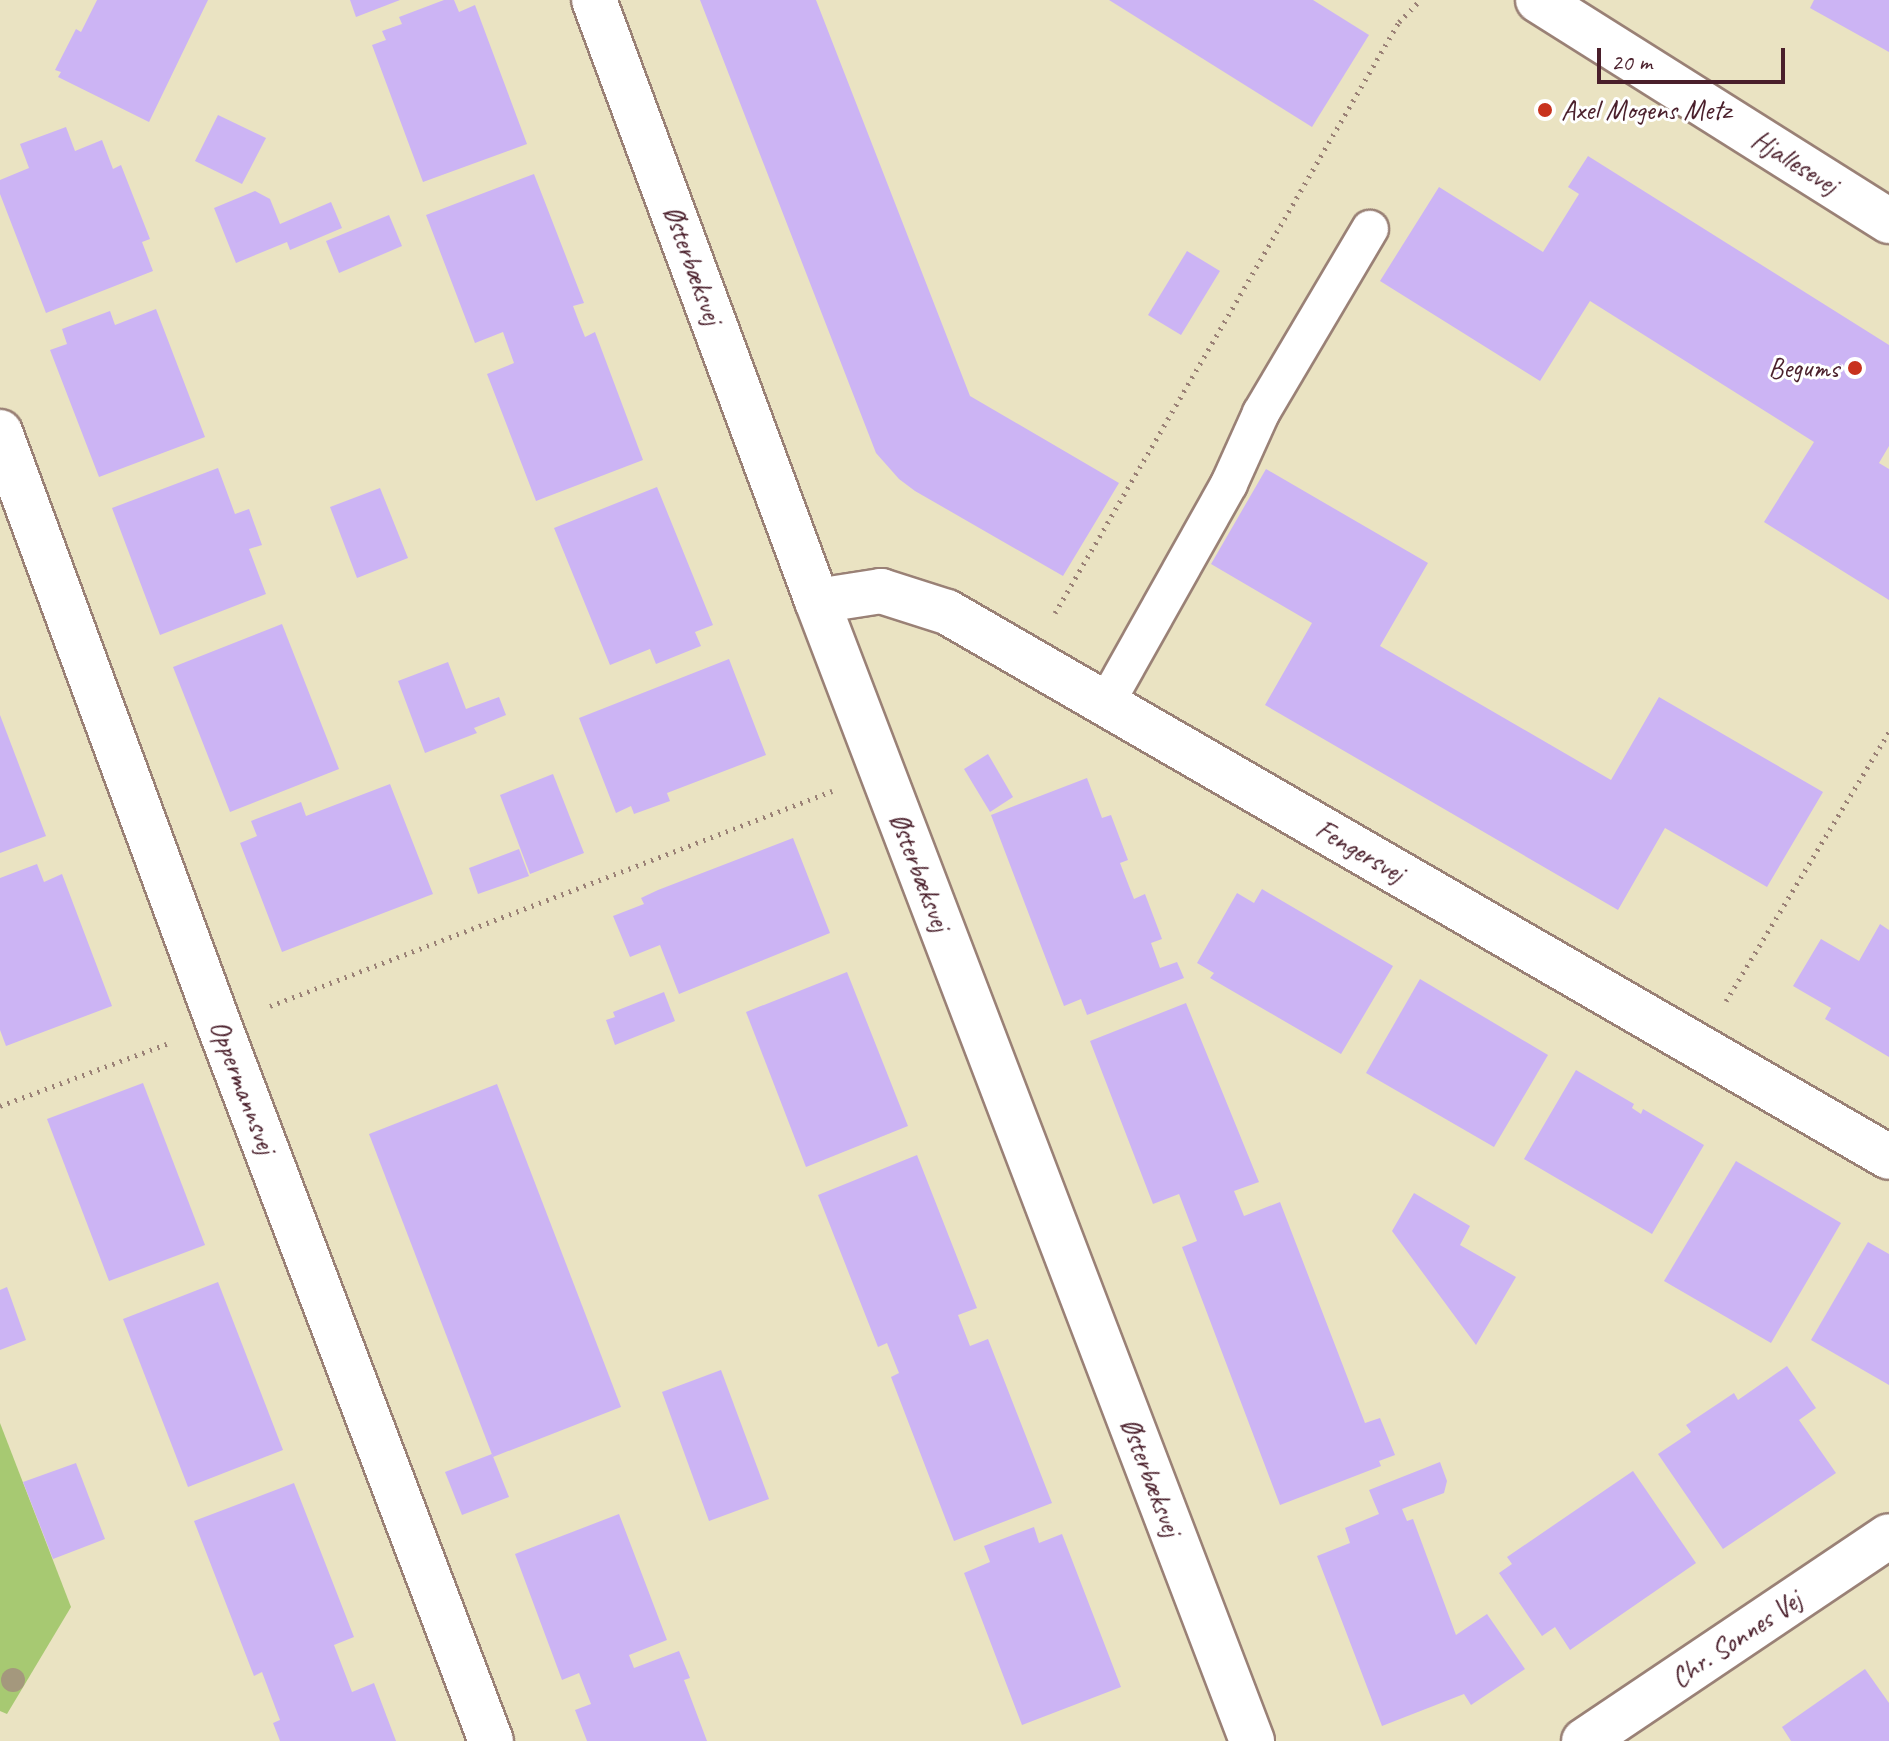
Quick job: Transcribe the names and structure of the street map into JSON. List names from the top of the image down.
{
  "streets": {
    "street": [
      "Hjallesevej",
      "Østerbæksvej",
      "Fengersvej",
      "Oppermannsvej",
      "Chr. Sonnes Vej"
    ]
  },
  "crossings": [
    ["Østerbæksvej", "Fengersvej"]
  ],
  "places": ["Axel Mogens Metz", "Begums"],
  "scale_bar": "20 m"
}
